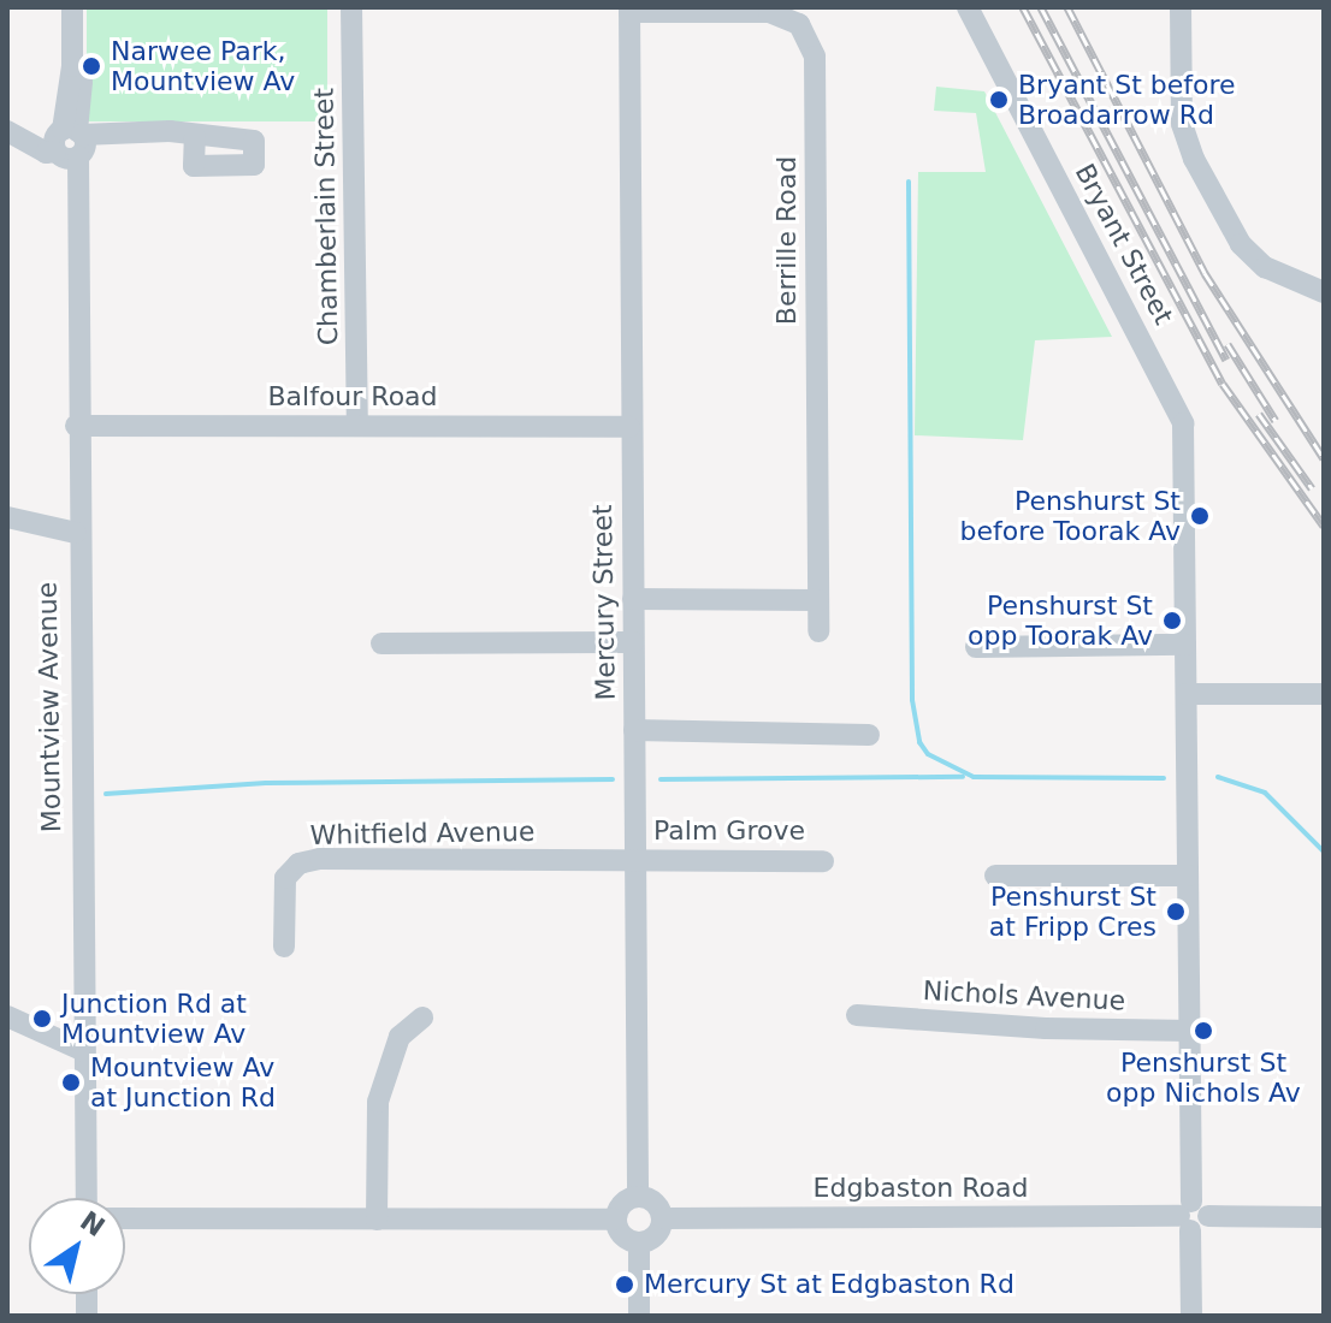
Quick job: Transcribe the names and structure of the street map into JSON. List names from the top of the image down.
{
  "streets": {
    "street": [
      "Chamberlain Street",
      "Berrille Road",
      "Bryant Street",
      "Balfour Road",
      "Mercury Street",
      "Mountview Avenue",
      "Palm Grove",
      "Whitfield Avenue",
      "Nichols Avenue",
      "Edgbaston Road"
    ]
  },
  "crossings": [
    ["Chamberlain Street", "Balfour Road"],
    ["Berrille Road", "Mercury Street"],
    ["Balfour Road", "Mercury Street"],
    ["Balfour Road", "Mountview Avenue"],
    ["Mercury Street", "Palm Grove"],
    ["Mercury Street", "Whitfield Avenue"],
    ["Mercury Street", "Edgbaston Road"],
    ["Palm Grove", "Whitfield Avenue"]
  ],
  "places": [
    "Narwee Park, Mountview Av",
    "Bryant St before Broadarrow Rd",
    "Penshurst St before Toorak Av",
    "Penshurst St opp Toorak Av",
    "Penshurst St at Fripp Cres",
    "Junction Rd at Mountview Av",
    "Penshurst St opp Nichols Av",
    "Mountview Av at Junction Rd",
    "Mercury St at Edgbaston Rd"
  ],
  "north": "top right"
}
